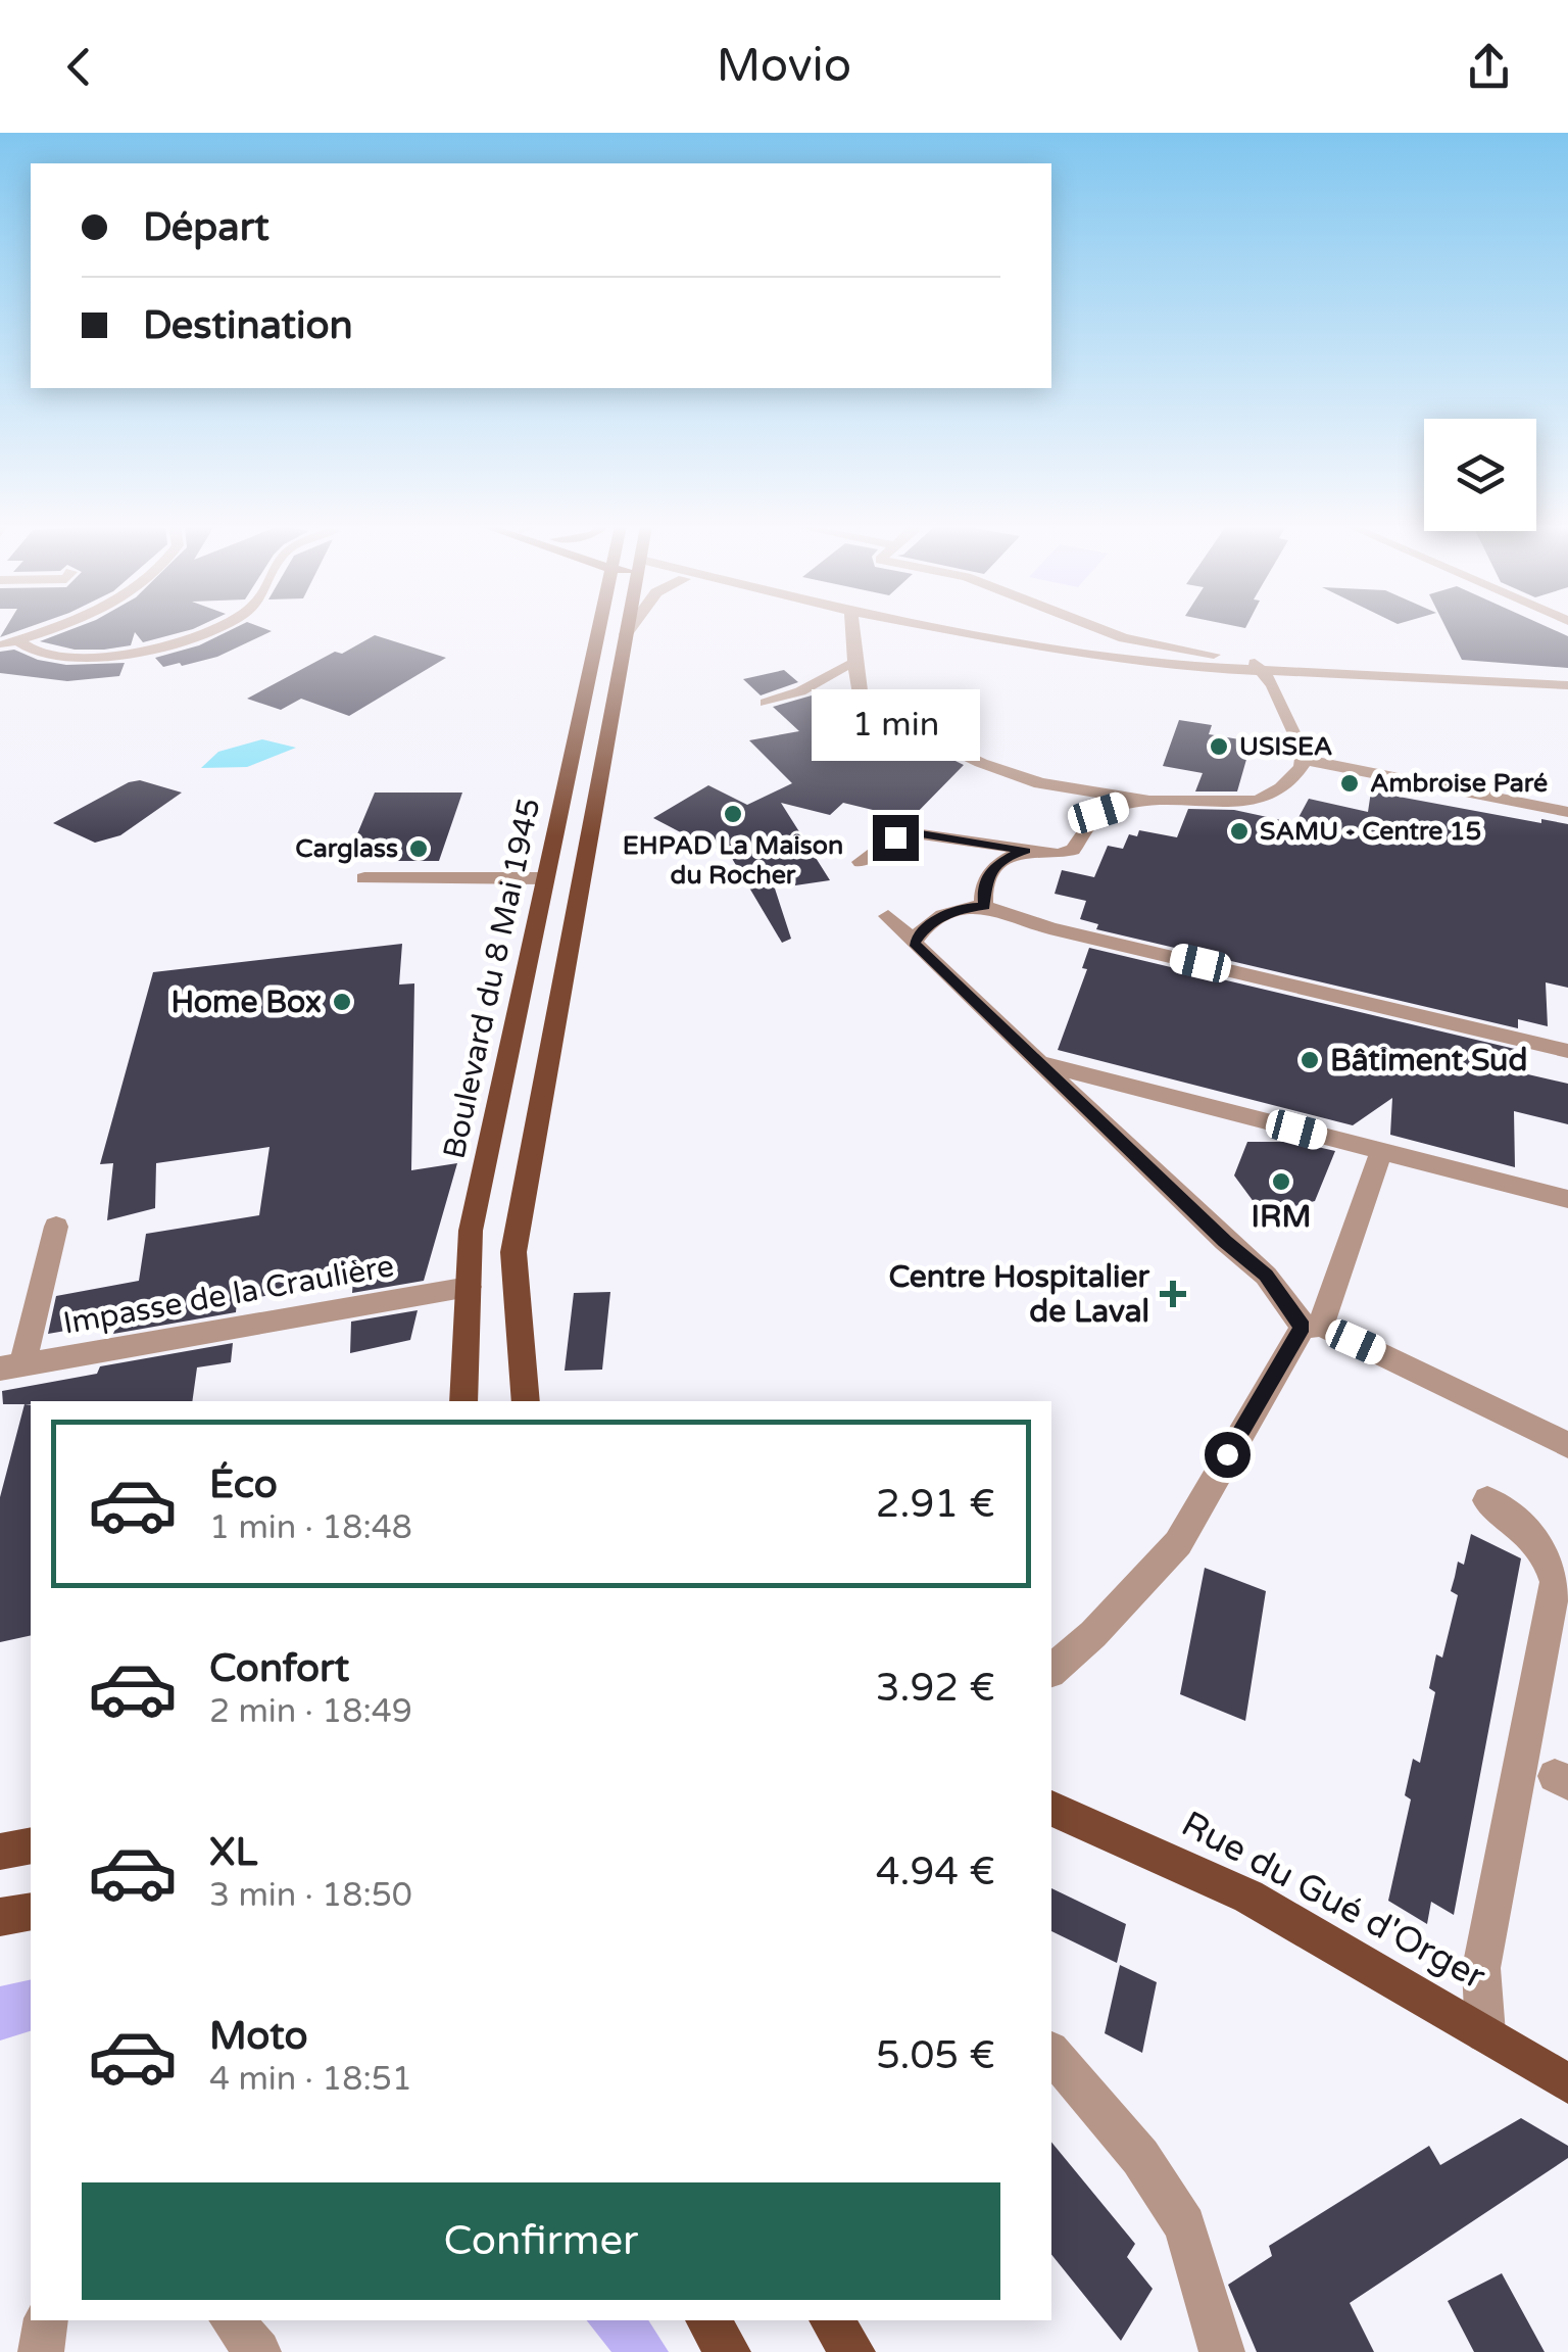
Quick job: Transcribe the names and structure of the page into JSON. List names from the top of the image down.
{
  "streets": {
    "main road": ["Boulevard du 8 Mai 1945", "Rue du Gué d'Orger"],
    "street": ["Impasse de la Craulière"]
  },
  "crossings": [
    ["Boulevard du 8 Mai 1945", "Impasse de la Craulière"]
  ],
  "places": {
    "other": [
      "USISEA",
      "Ambroise Paré",
      "EHPAD La Maison du Rocher",
      "SAMU - Centre 15",
      "Carglass",
      "Home Box",
      "Bâtiment Sud",
      "IRM"
    ],
    "health": ["Centre Hospitalier de Laval"]
  },
  "page": {
    "header": "Movio",
    "banner": ["Départ", "Destination"],
    "bubble": "1 min",
    "list": [
      {
        "name": "Éco",
        "note": "1 min · 18:48",
        "value": "2.91 €"
      },
      {
        "name": "Confort",
        "note": "2 min · 18:49",
        "value": "3.92 €"
      },
      {
        "name": "XL",
        "note": "3 min · 18:50",
        "value": "4.94 €"
      },
      {
        "name": "Moto",
        "note": "4 min · 18:51",
        "value": "5.05 €"
      }
    ],
    "buttons": "Confirmer"
  }
}
